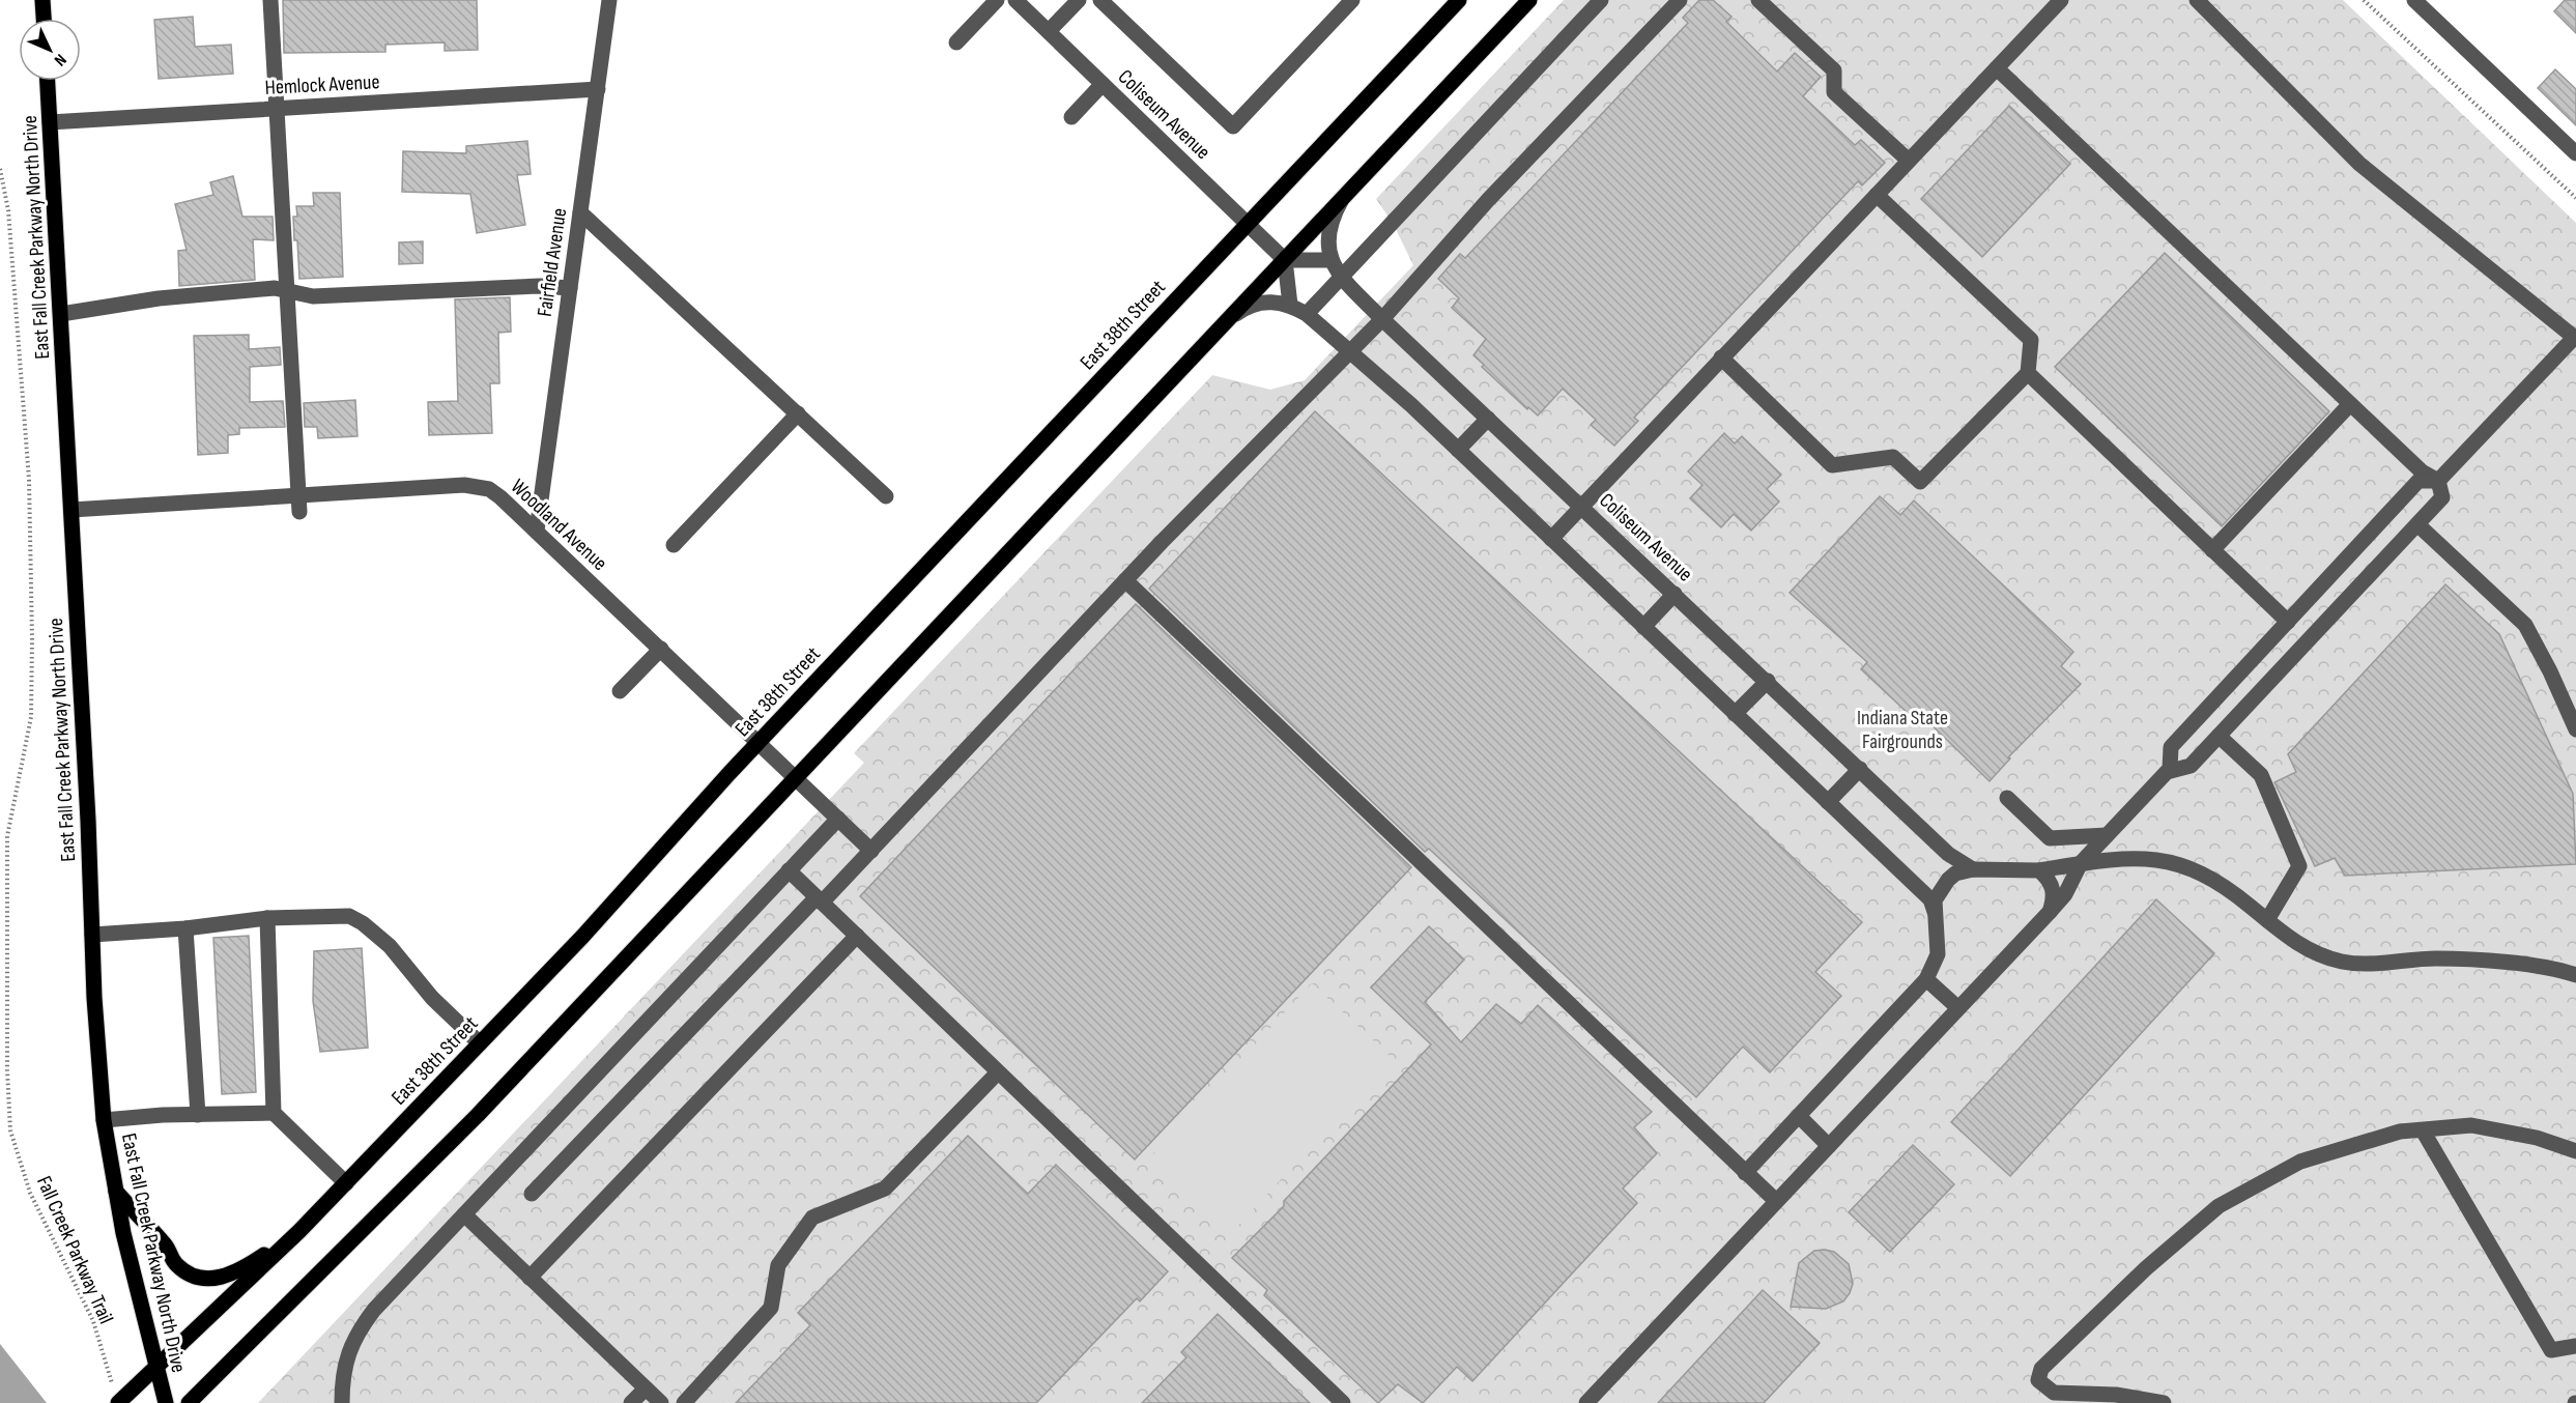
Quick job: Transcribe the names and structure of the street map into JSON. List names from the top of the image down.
{
  "streets": {
    "main road": ["East Fall Creek Parkway North Drive", "East 38th Street"],
    "street": [
      "Hemlock Avenue",
      "Coliseum Avenue",
      "Fairfield Avenue",
      "Woodland Avenue"
    ],
    "path": ["Fall Creek Parkway Trail"]
  },
  "crossings": [
    ["Hemlock Avenue", "East Fall Creek Parkway North Drive"],
    ["Hemlock Avenue", "Fairfield Avenue"],
    ["Coliseum Avenue", "East 38th Street"],
    ["East Fall Creek Parkway North Drive", "East 38th Street"],
    ["East Fall Creek Parkway North Drive", "Woodland Avenue"],
    ["Fairfield Avenue", "Woodland Avenue"],
    ["East 38th Street", "Woodland Avenue"]
  ],
  "parks": ["Indiana State Fairgrounds"],
  "north": "bottom right"
}
